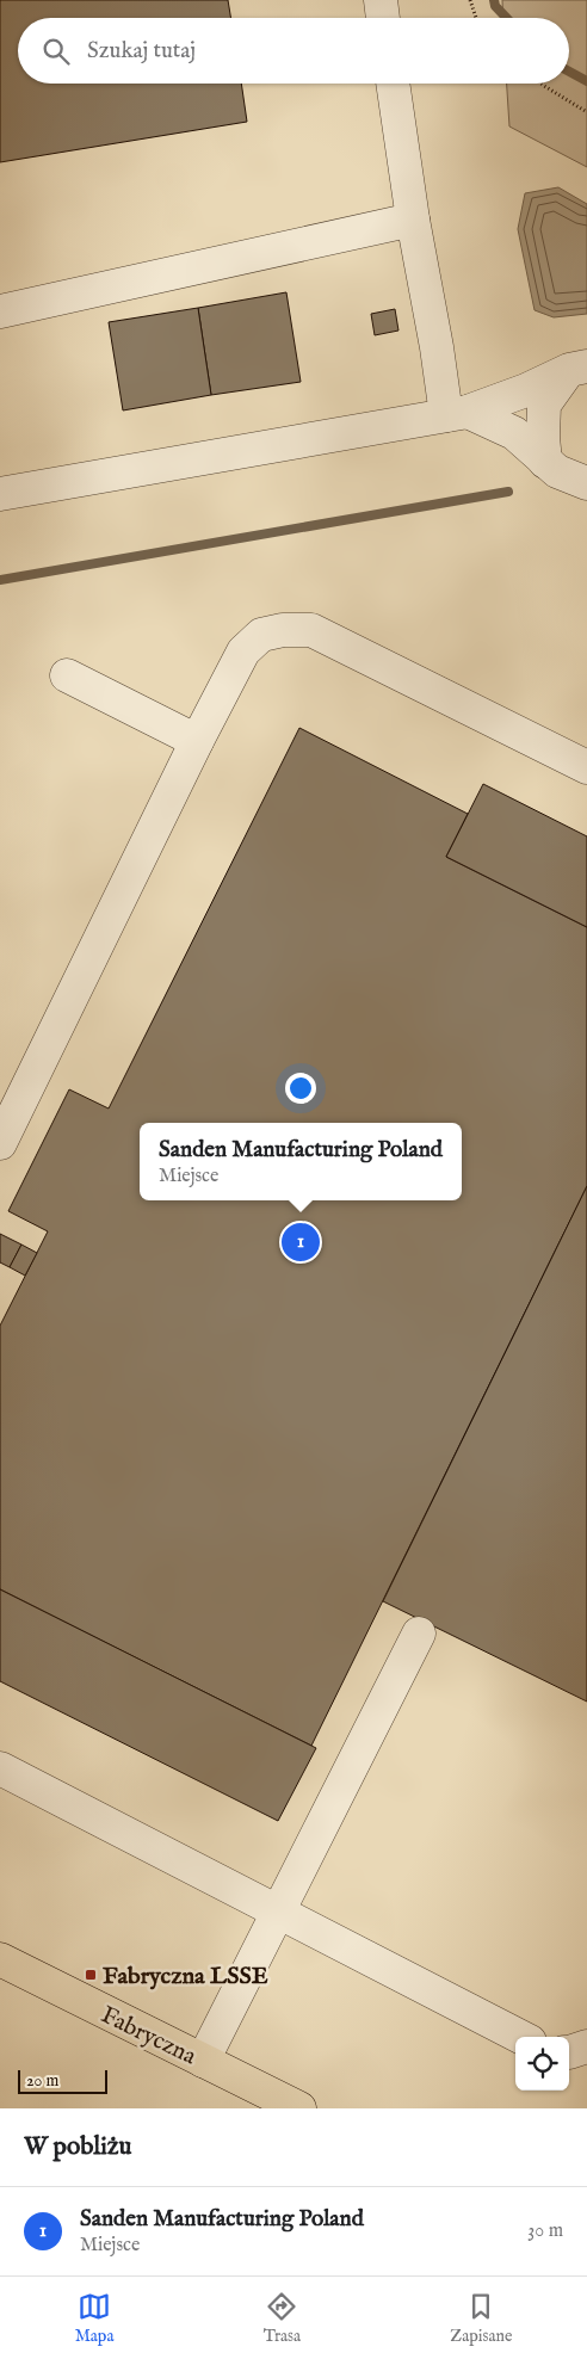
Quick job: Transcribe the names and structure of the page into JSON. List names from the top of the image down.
{
  "streets": {
    "main road": ["Fabryczna"]
  },
  "places": {
    "transit": ["Fabryczna LSSE"]
  },
  "scale_bar": "20 m",
  "page": {
    "search": "Szukaj tutaj",
    "popup": ["Sanden Manufacturing Poland", "Miejsce"],
    "pins": "1",
    "scale": "20 m",
    "heading": "W pobliżu",
    "list": [
      {
        "mark": "1",
        "name": "Sanden Manufacturing Poland",
        "note": "Miejsce",
        "value": "30 m"
      }
    ],
    "nav": ["Mapa", "Trasa", "Zapisane"]
  }
}
